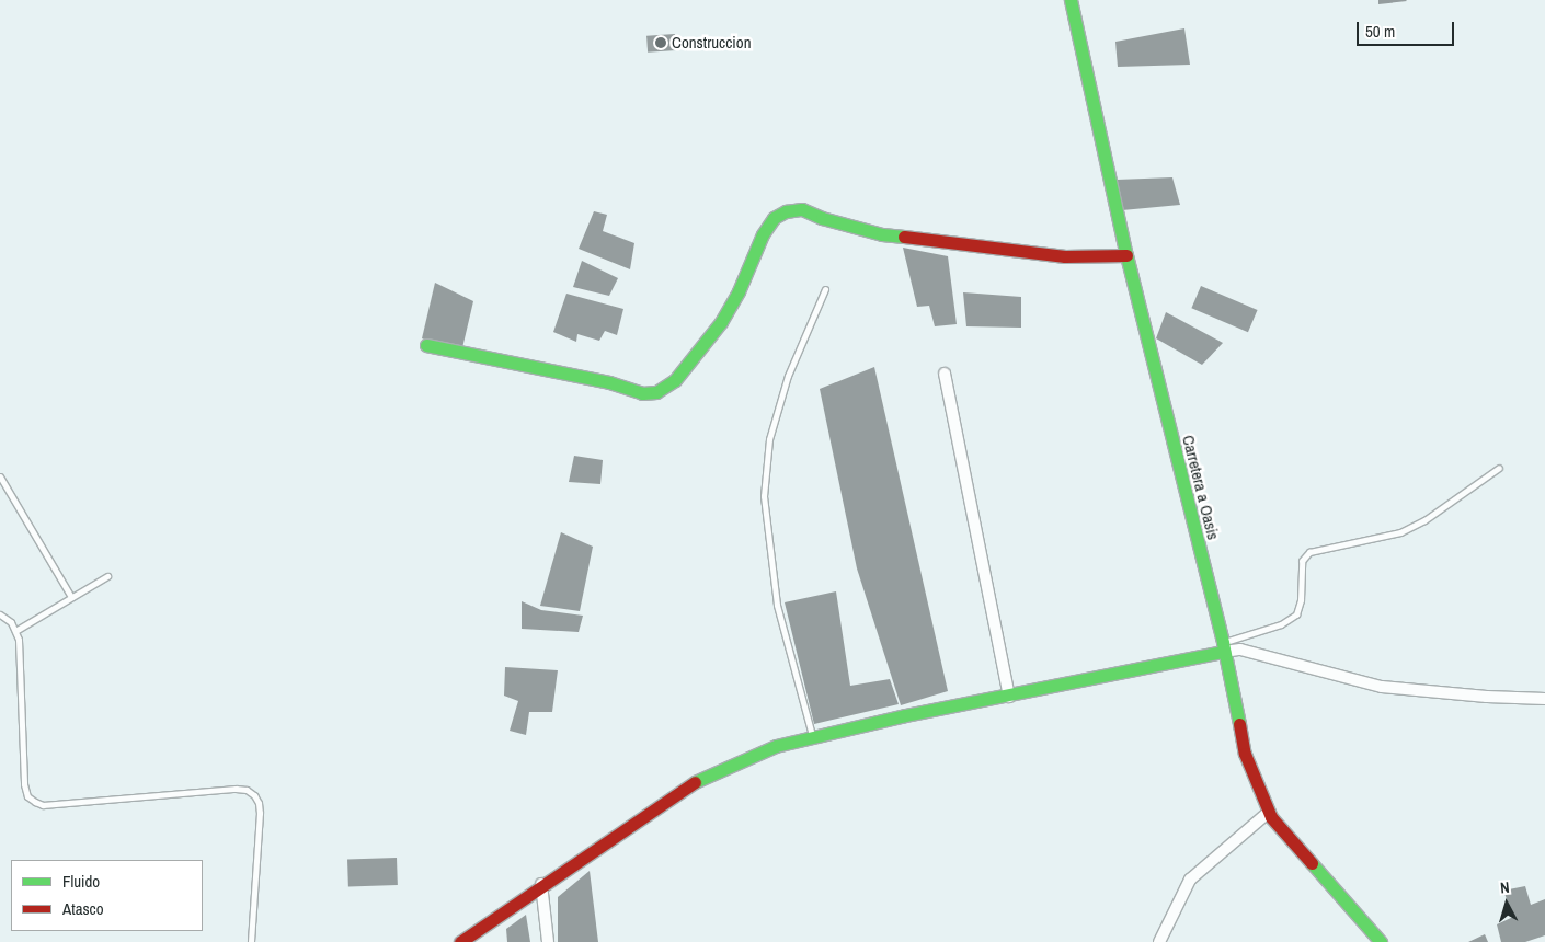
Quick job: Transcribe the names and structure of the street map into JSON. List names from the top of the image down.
{
  "streets": {
    "street": ["Carretera a Oasis"]
  },
  "places": ["Construccion"],
  "legend": ["Fluido", "Atasco"],
  "scale_bar": "50 m",
  "north": "top"
}
